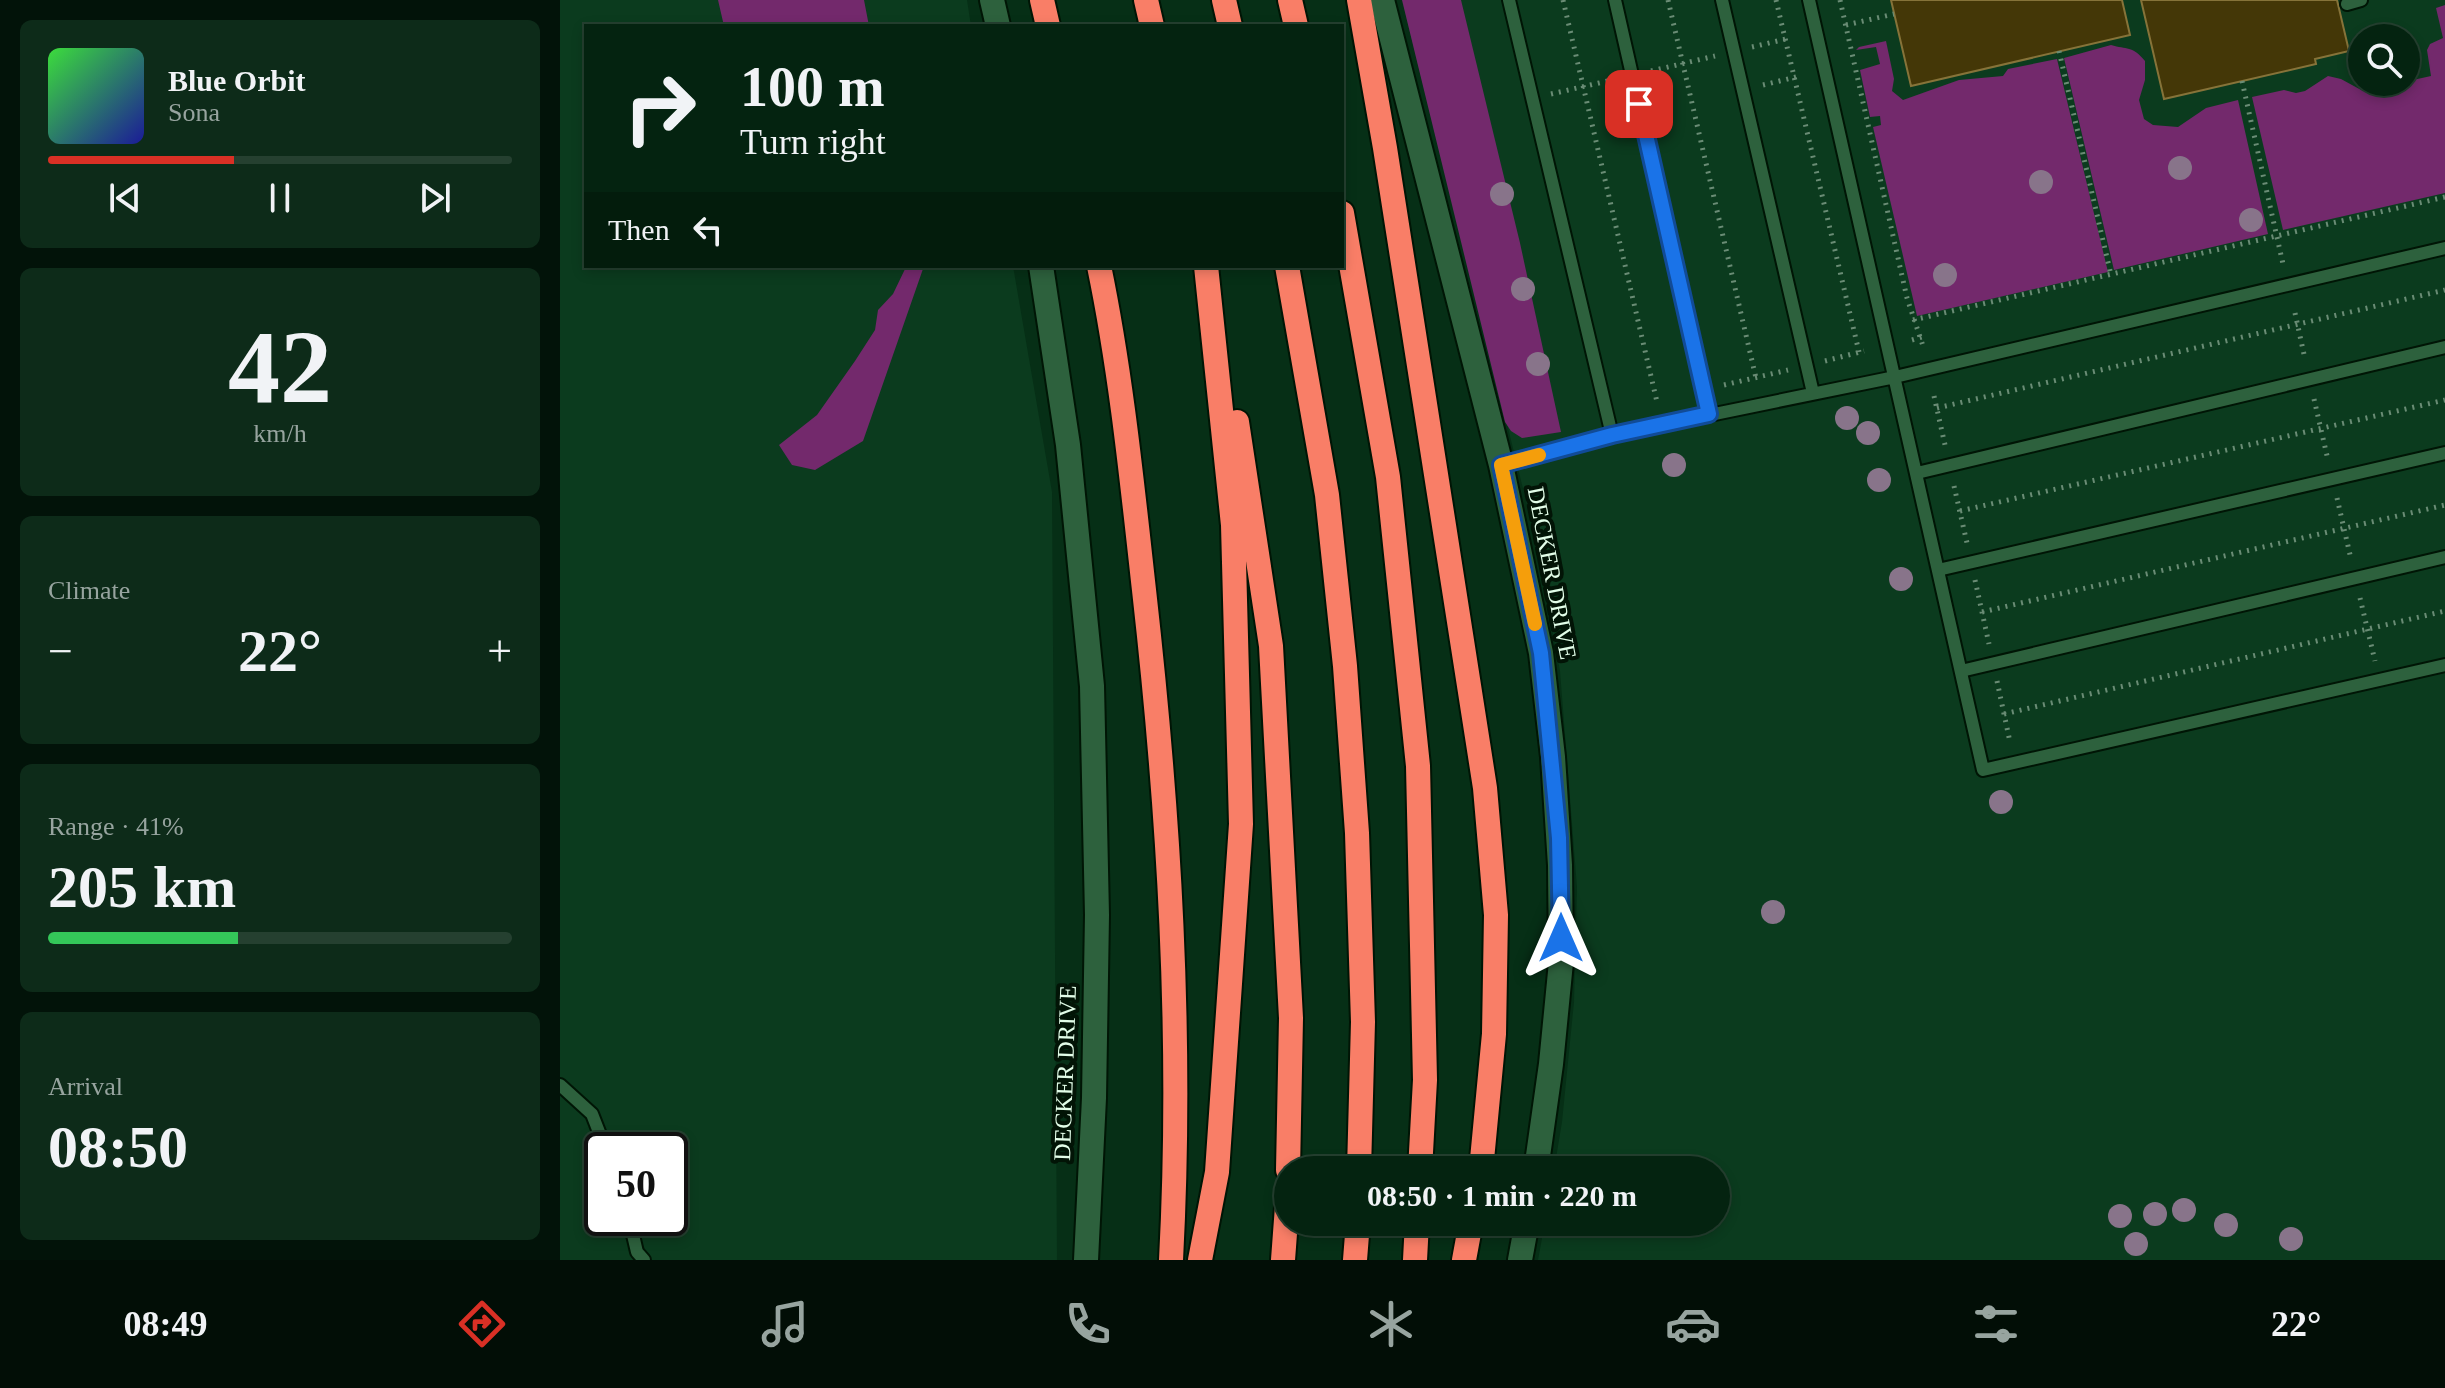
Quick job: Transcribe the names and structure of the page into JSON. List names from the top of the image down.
{
  "streets": {
    "main road": ["DECKER DRIVE"]
  },
  "page": {
    "turn": ["100 m", "Turn right"],
    "song": ["Blue Orbit", "Sona"],
    "then": "Then",
    "tile": [
      ["42", "km/h"],
      "Climate",
      ["Range · 41%", "205 km"],
      ["Arrival", "08:50"]
    ],
    "heat": ["−", "22°", "+"],
    "limit": "50",
    "trip": "08:50 · 1 min · 220 m",
    "tabs": ["08:49", "22°"]
  }
}
